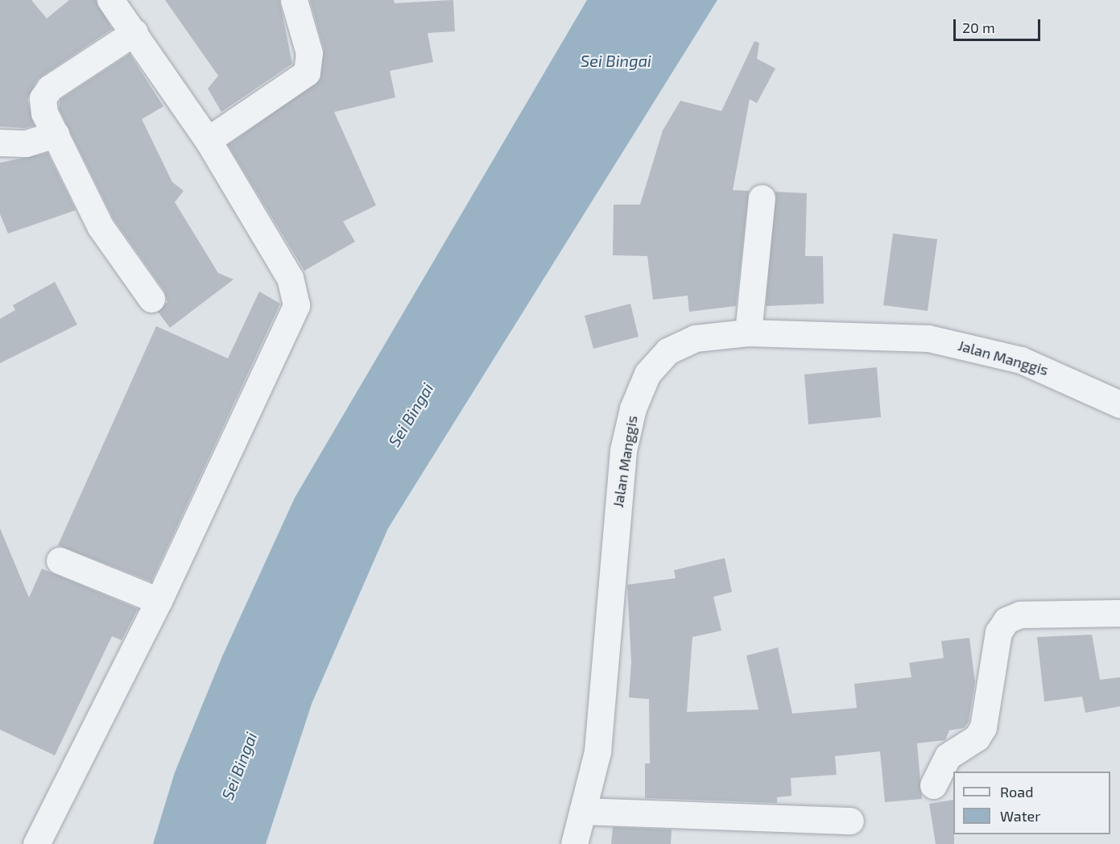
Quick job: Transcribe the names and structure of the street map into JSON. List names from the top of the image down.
{
  "streets": {
    "street": ["Jalan Manggis"]
  },
  "water": ["Sei Bingai"],
  "legend": ["Road", "Water"],
  "scale_bar": "20 m"
}
